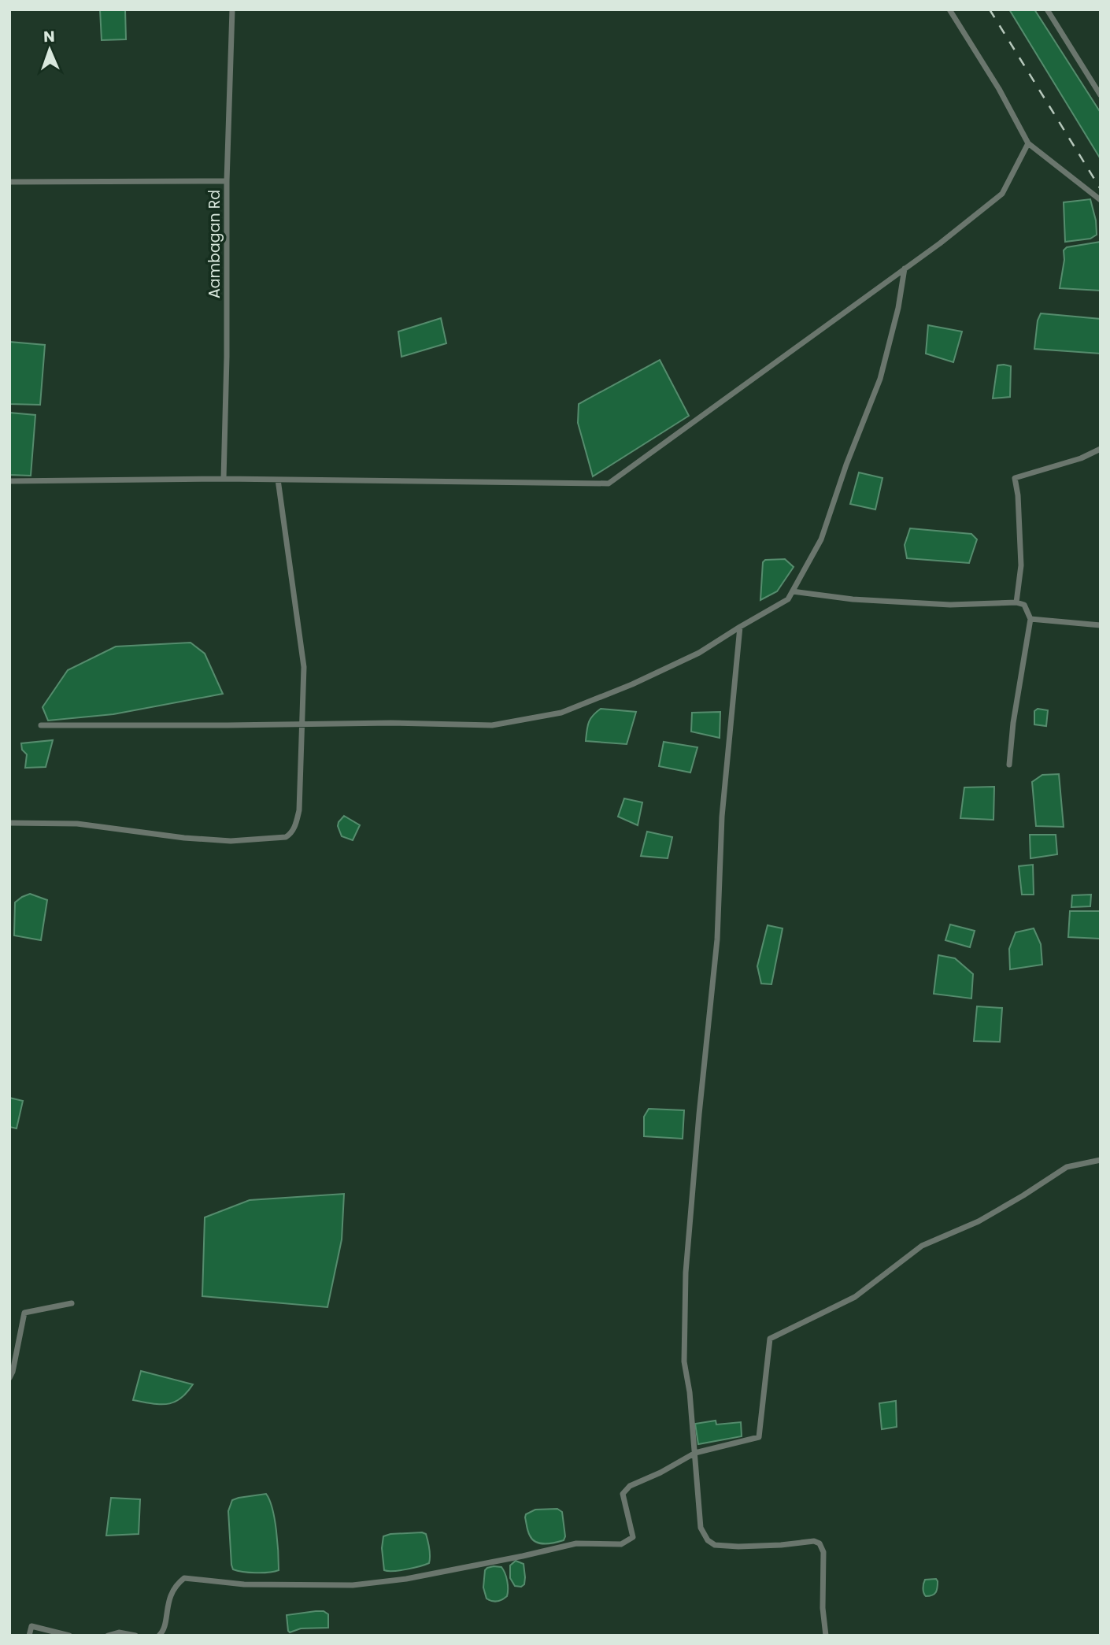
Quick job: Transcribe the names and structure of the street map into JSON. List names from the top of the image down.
{
  "streets": {
    "street": ["Aambagan Rd"]
  },
  "north": "top"
}
